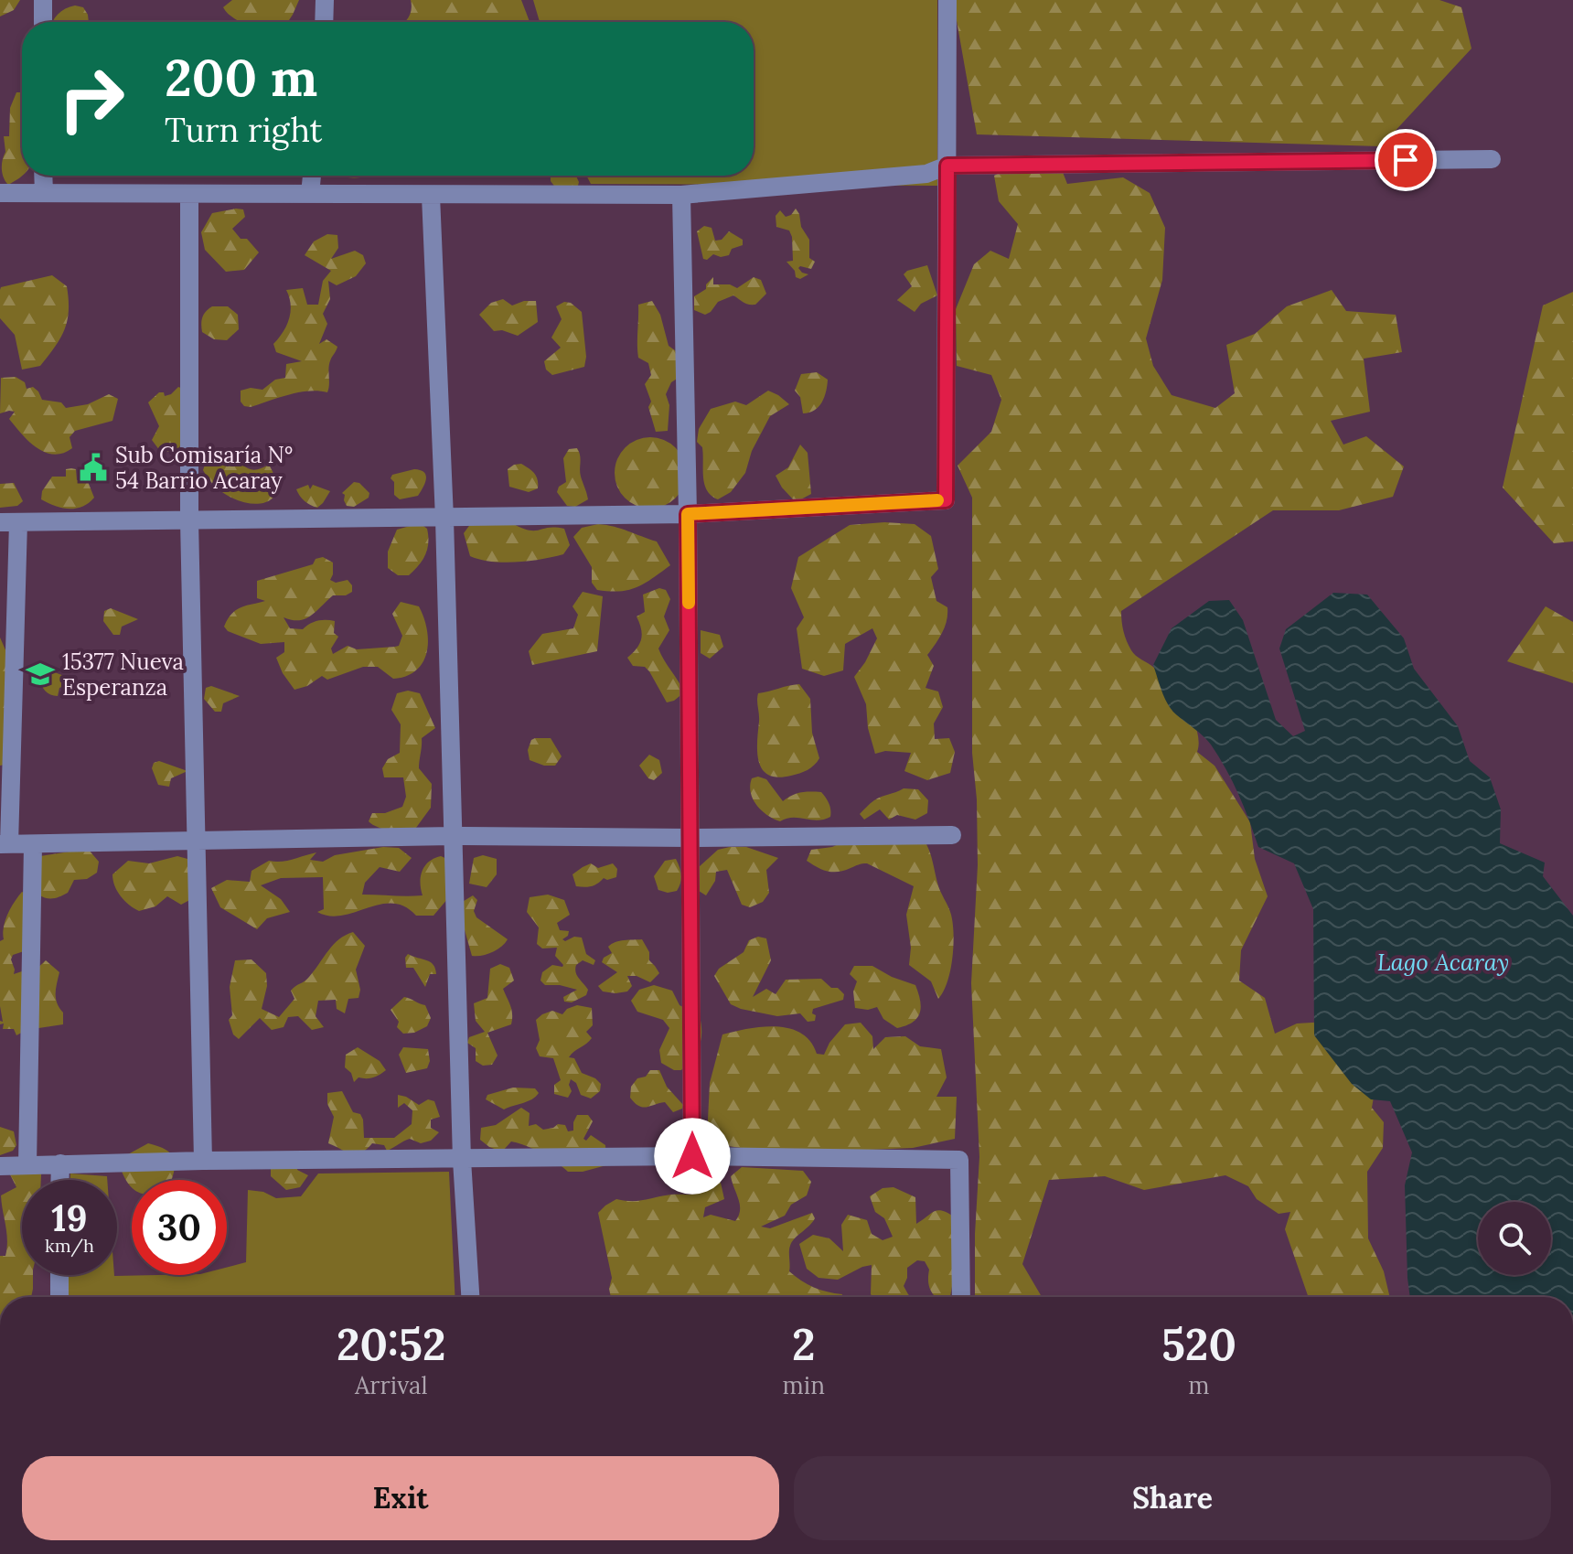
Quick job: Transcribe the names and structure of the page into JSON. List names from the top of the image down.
{
  "water": ["Lago Acaray"],
  "places": {
    "public building": ["Sub Comisaría N° 54 Barrio Acaray"],
    "school or university": ["15377 Nueva Esperanza"]
  },
  "page": {
    "turn": ["200 m", "Turn right"],
    "speed": "19 km/h",
    "limit": "30",
    "eta": [
      "20:52",
      "Arrival",
      "2",
      "min",
      "520",
      "m"
    ],
    "buttons": ["Exit", "Share"]
  }
}
